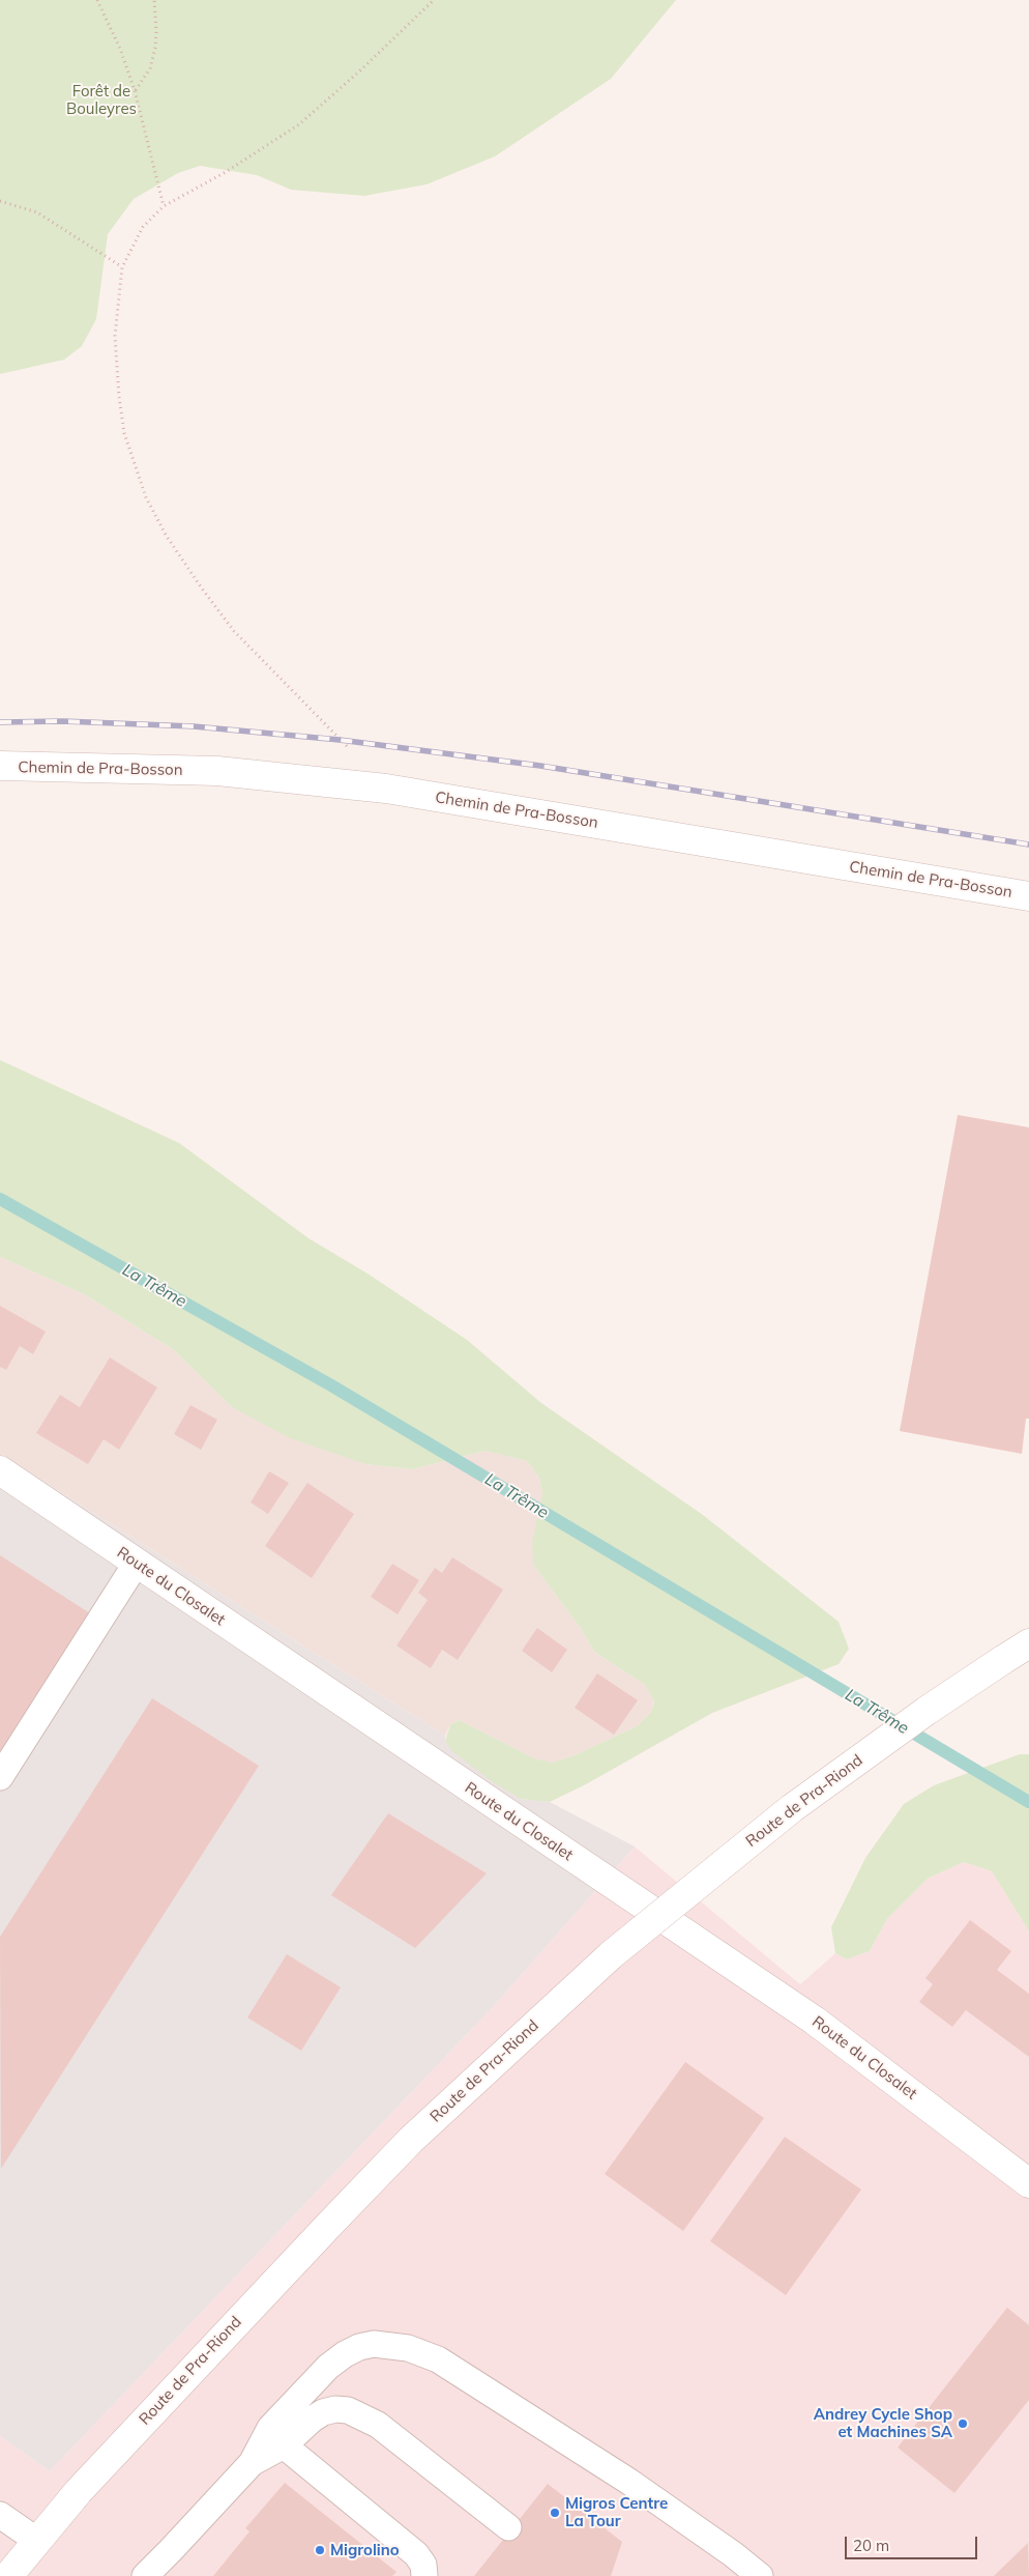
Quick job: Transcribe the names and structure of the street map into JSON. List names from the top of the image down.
{
  "streets": {
    "street": ["Chemin de Pra-Bosson", "Route du Closalet", "Route de Pra-Riond"]
  },
  "water": ["La Trême"],
  "parks": ["Forêt de Bouleyres"],
  "places": ["Andrey Cycle Shop et Machines SA", "Migros Centre La Tour", "Migrolino"],
  "scale_bar": "20 m"
}
